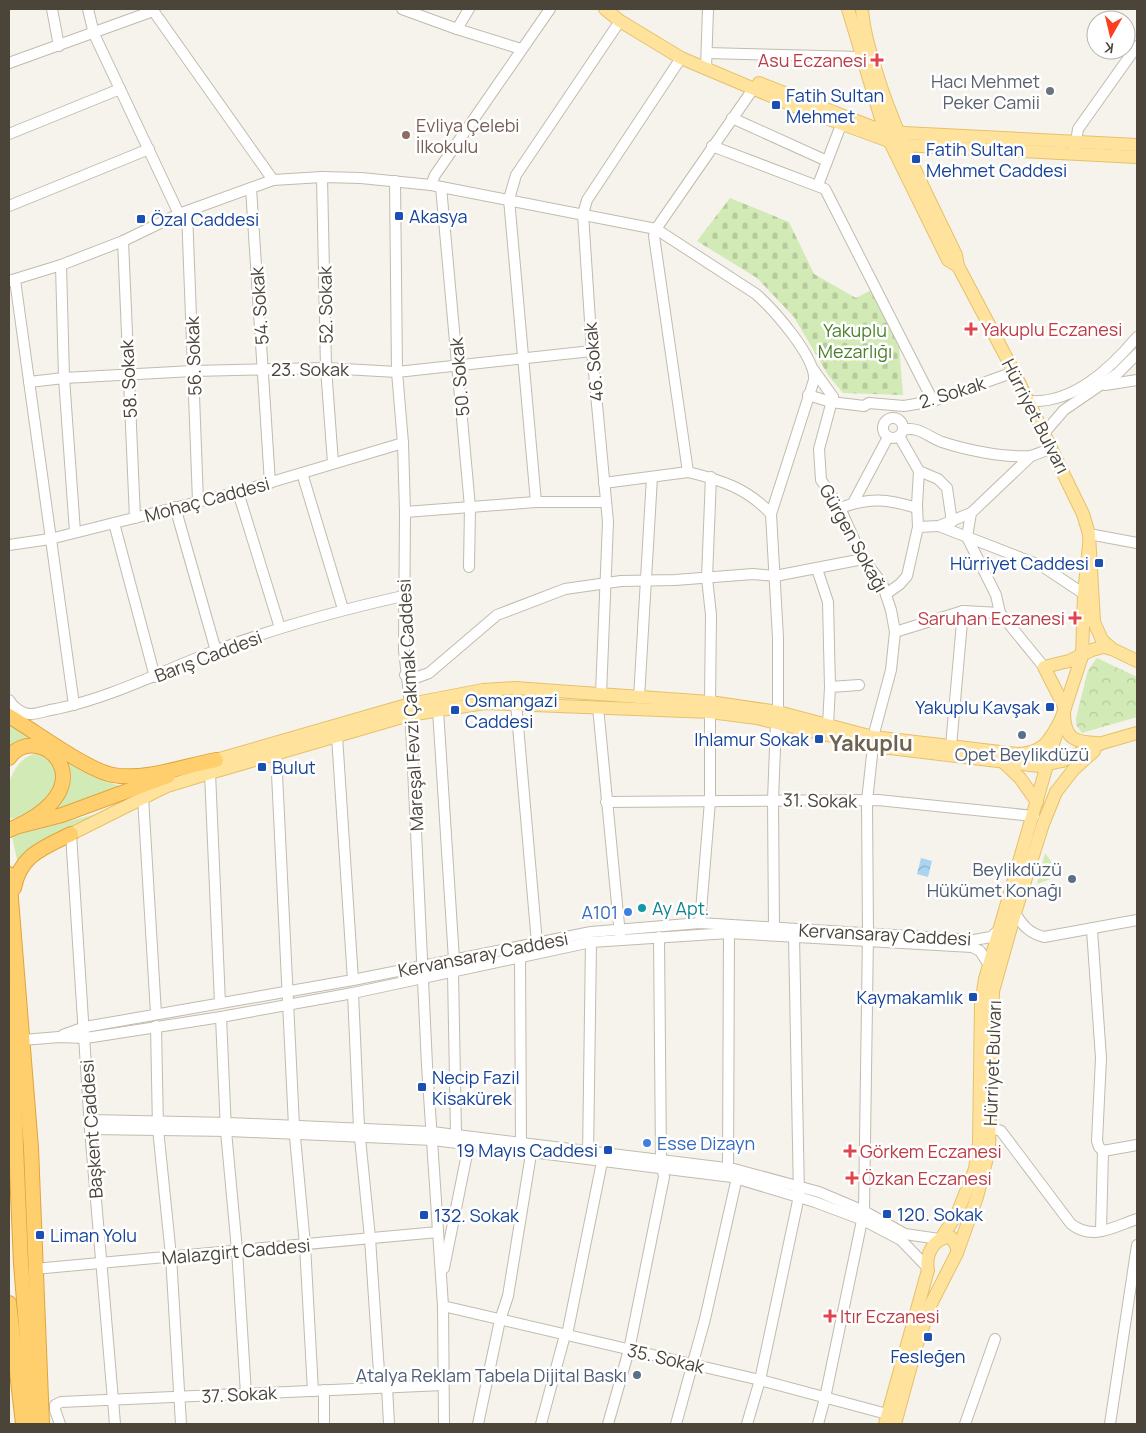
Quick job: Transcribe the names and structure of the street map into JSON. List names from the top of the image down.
{
  "streets": {
    "main road": ["Hürriyet Bulvarı"],
    "street": [
      "52. Sokak",
      "54. Sokak",
      "56. Sokak",
      "46. Sokak",
      "23. Sokak",
      "50. Sokak",
      "58. Sokak",
      "2. Sokak",
      "Mohaç Caddesi",
      "Gürgen Sokağı",
      "Barış Caddesi",
      "Mareşal Fevzi Çakmak Caddesi",
      "31. Sokak",
      "Kervansaray Caddesi",
      "Başkent Caddesi",
      "Malazgirt Caddesi",
      "35. Sokak",
      "37. Sokak"
    ]
  },
  "crossings": [
    ["52. Sokak", "23. Sokak"],
    ["52. Sokak", "Mohaç Caddesi"],
    ["54. Sokak", "23. Sokak"],
    ["54. Sokak", "Mohaç Caddesi"],
    ["56. Sokak", "23. Sokak"],
    ["56. Sokak", "Mohaç Caddesi"],
    ["46. Sokak", "23. Sokak"],
    ["46. Sokak", "31. Sokak"],
    ["46. Sokak", "Kervansaray Caddesi"],
    ["23. Sokak", "50. Sokak"],
    ["23. Sokak", "58. Sokak"],
    ["23. Sokak", "Mareşal Fevzi Çakmak Caddesi"],
    ["58. Sokak", "Mohaç Caddesi"],
    ["2. Sokak", "Hürriyet Bulvarı"],
    ["Hürriyet Bulvarı", "31. Sokak"],
    ["Hürriyet Bulvarı", "Kervansaray Caddesi"],
    ["Hürriyet Bulvarı", "35. Sokak"],
    ["Mohaç Caddesi", "Mareşal Fevzi Çakmak Caddesi"],
    ["Gürgen Sokağı", "31. Sokak"],
    ["Gürgen Sokağı", "Kervansaray Caddesi"],
    ["Barış Caddesi", "Mareşal Fevzi Çakmak Caddesi"],
    ["Mareşal Fevzi Çakmak Caddesi", "Kervansaray Caddesi"],
    ["Mareşal Fevzi Çakmak Caddesi", "Malazgirt Caddesi"],
    ["Kervansaray Caddesi", "Başkent Caddesi"],
    ["Başkent Caddesi", "Malazgirt Caddesi"],
    ["Başkent Caddesi", "37. Sokak"]
  ],
  "districts": ["Yakuplu"],
  "parks": ["Yakuplu Mezarlığı"],
  "places": {
    "health": [
      "Asu Eczanesi",
      "Yakuplu Eczanesi",
      "Saruhan Eczanesi",
      "Görkem Eczanesi",
      "Özkan Eczanesi",
      "Itır Eczanesi"
    ],
    "other": [
      "Hacı Mehmet Peker Camii",
      "Evliya Çelebi İlkokulu",
      "Opet Beylikdüzü",
      "Beylikdüzü Hükümet Konağı",
      "Ay Apt.",
      "A101",
      "Esse Dizayn",
      "Atalya Reklam Tabela Dijital Baskı"
    ],
    "transit": [
      "Fatih Sultan Mehmet",
      "Fatih Sultan Mehmet Caddesi",
      "Akasya",
      "Özal Caddesi",
      "Hürriyet Caddesi",
      "Yakuplu Kavşak",
      "Osmangazi Caddesi",
      "Ihlamur Sokak",
      "Bulut",
      "Kaymakamlık",
      "Necip Fazil Kisakürek",
      "19 Mayıs Caddesi",
      "120. Sokak",
      "132. Sokak",
      "Liman Yolu",
      "Fesleğen"
    ]
  },
  "north": "bottom"
}
